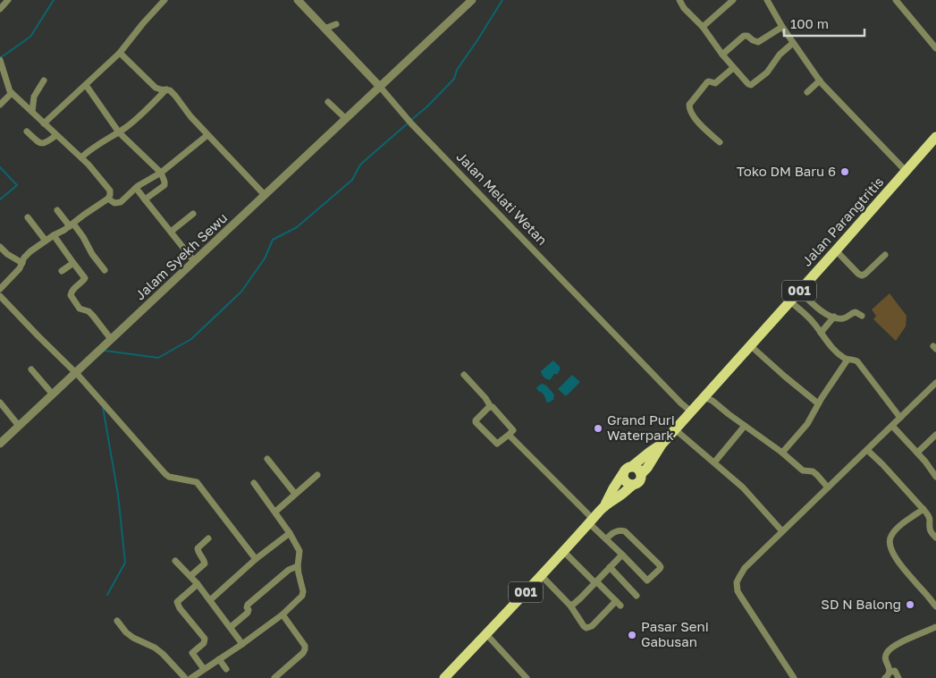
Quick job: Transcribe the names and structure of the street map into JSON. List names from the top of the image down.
{
  "streets": {
    "main road": ["Jalan Parangtritis", "001"],
    "street": ["Jalan Melati Wetan", "Jalam Syekh Sewu"]
  },
  "crossings": [
    ["Jalan Melati Wetan", "Jalan Parangtritis"],
    ["Jalan Melati Wetan", "Jalam Syekh Sewu"],
    ["Jalan Parangtritis", "001"]
  ],
  "places": [
    "Toko DM Baru 6",
    "Grand Puri Waterpark",
    "SD N Balong",
    "Pasar Seni Gabusan"
  ],
  "scale_bar": "100 m"
}
